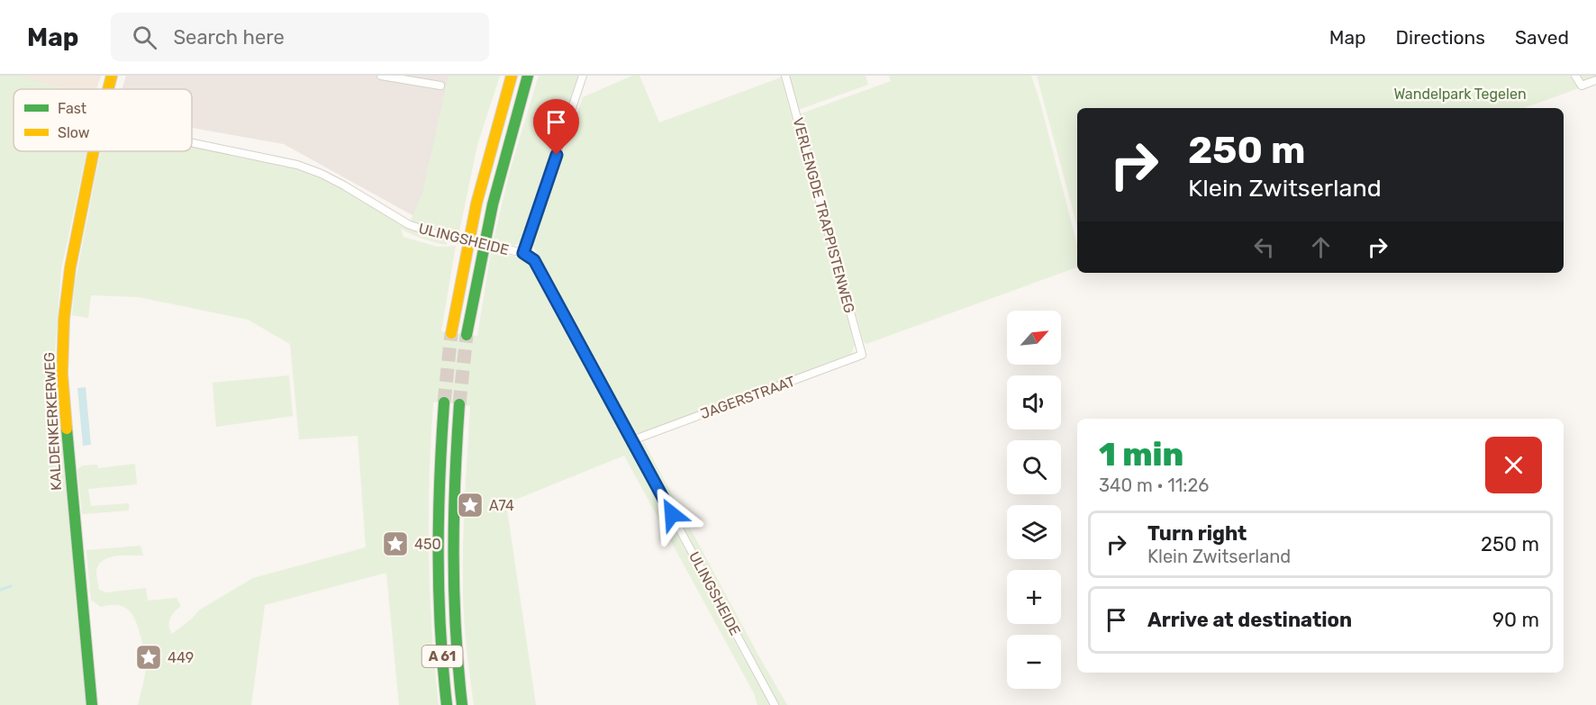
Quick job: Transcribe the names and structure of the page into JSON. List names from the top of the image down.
{
  "streets": {
    "main road": ["KALDENKERKERWEG", "A 61"],
    "street": ["VERLENGDE TRAPPISTENWEG", "ULINGSHEIDE", "JAGERSTRAAT"]
  },
  "crossings": [
    ["VERLENGDE TRAPPISTENWEG", "JAGERSTRAAT"],
    ["ULINGSHEIDE", "JAGERSTRAAT"]
  ],
  "parks": ["Wandelpark Tegelen"],
  "places": {
    "place": ["A74", "450", "449"]
  },
  "legend": ["Fast", "Slow"],
  "north": "top right",
  "page": {
    "header": "Map",
    "search": "Search here",
    "nav": ["Map", "Directions", "Saved"],
    "turn": ["250 m", "Klein Zwitserland"],
    "map_buttons": ["+", "−"],
    "heading": ["1 min", "340 m · 11:26"],
    "list": [
      {
        "name": "Turn right",
        "note": "Klein Zwitserland",
        "value": "250 m"
      },
      {
        "name": "Arrive at destination",
        "value": "90 m"
      }
    ]
  }
}
